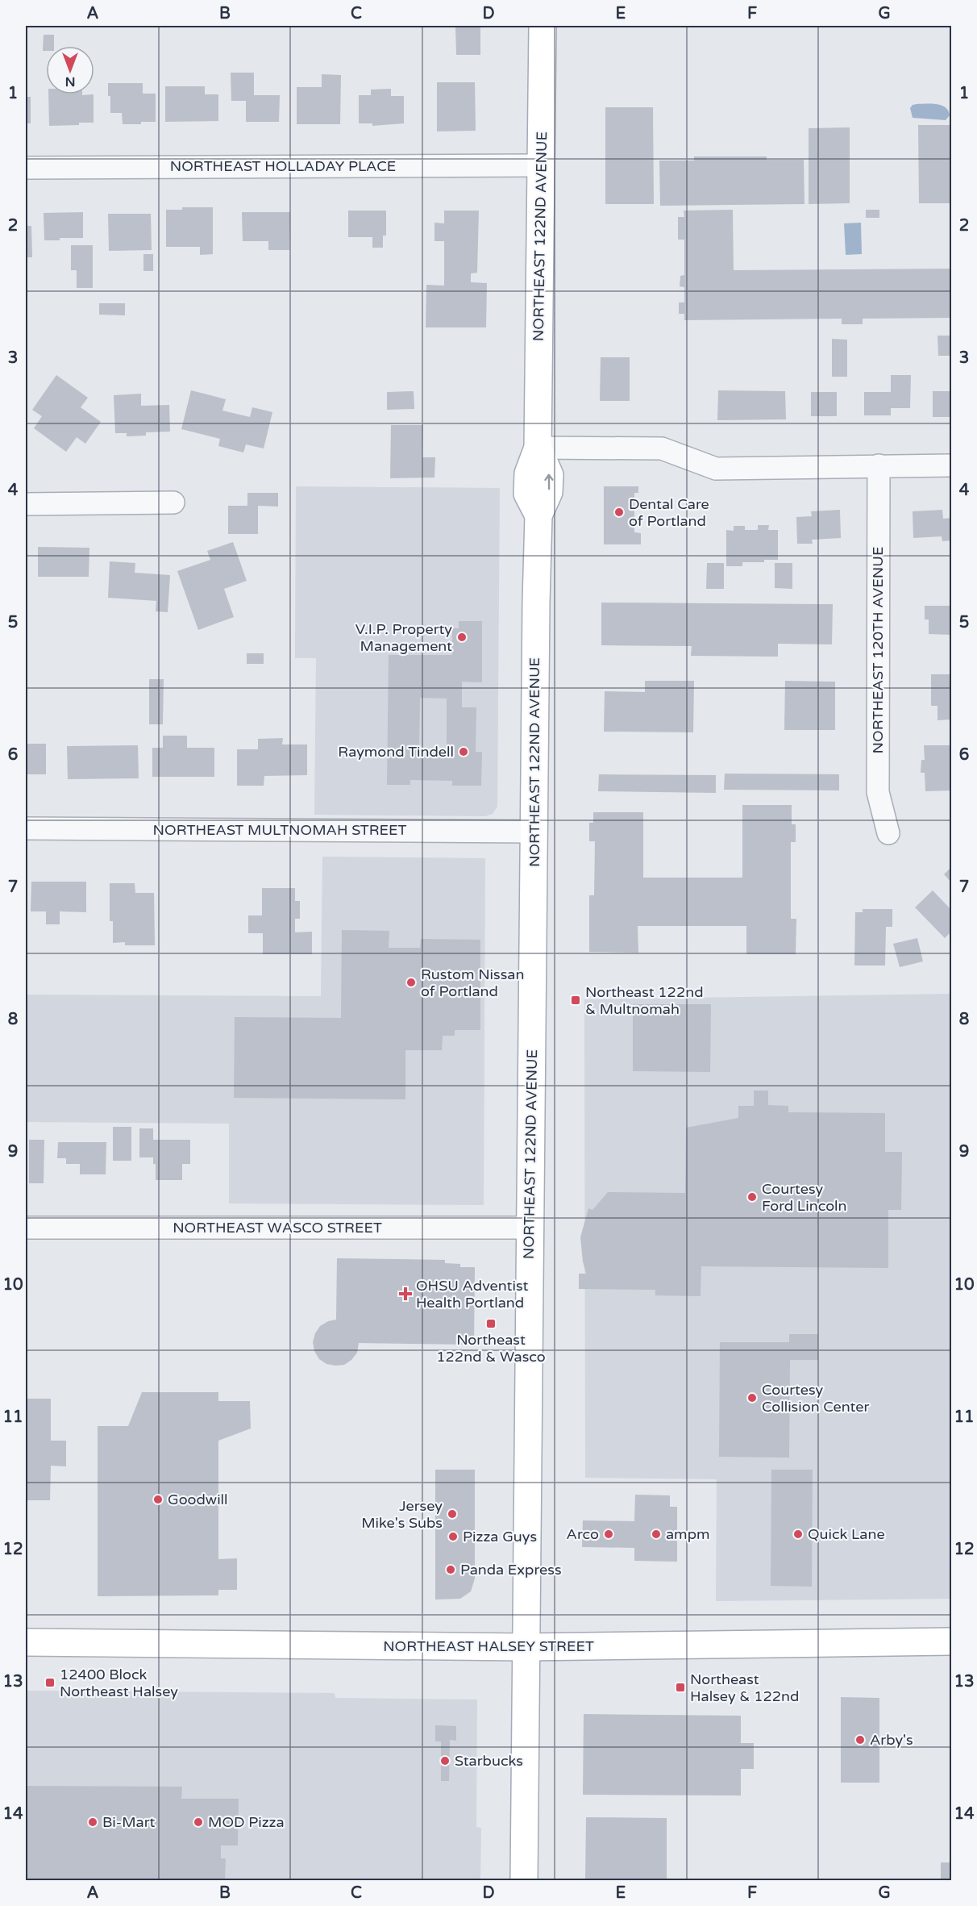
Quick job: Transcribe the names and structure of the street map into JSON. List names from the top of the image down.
{
  "streets": {
    "main road": ["NORTHEAST 122ND AVENUE", "NORTHEAST HALSEY STREET"],
    "street": [
      "NORTHEAST HOLLADAY PLACE",
      "NORTHEAST 120TH AVENUE",
      "NORTHEAST MULTNOMAH STREET",
      "NORTHEAST WASCO STREET"
    ]
  },
  "crossings": [
    ["NORTHEAST HOLLADAY PLACE", "NORTHEAST 122ND AVENUE"],
    ["NORTHEAST 122ND AVENUE", "NORTHEAST MULTNOMAH STREET"],
    ["NORTHEAST 122ND AVENUE", "NORTHEAST WASCO STREET"],
    ["NORTHEAST 122ND AVENUE", "NORTHEAST HALSEY STREET"]
  ],
  "places": {
    "other": [
      "Dental Care of Portland",
      "V.I.P. Property Management",
      "Raymond Tindell",
      "Rustom Nissan of Portland",
      "Courtesy Ford Lincoln",
      "Courtesy Collision Center",
      "Goodwill",
      "Jersey Mike's Subs",
      "Arco",
      "ampm",
      "Quick Lane",
      "Pizza Guys",
      "Panda Express",
      "Arby's",
      "Starbucks",
      "Bi-Mart",
      "MOD Pizza"
    ],
    "transit": [
      "Northeast 122nd & Multnomah",
      "Northeast 122nd & Wasco",
      "12400 Block Northeast Halsey",
      "Northeast Halsey & 122nd"
    ],
    "health": ["OHSU Adventist Health Portland"]
  },
  "north": "bottom",
  "grid": {
    "columns": [
      "A",
      "B",
      "C",
      "D",
      "E",
      "F",
      "G"
    ],
    "rows": [
      "1",
      "2",
      "3",
      "4",
      "5",
      "6",
      "7",
      "8",
      "9",
      "10",
      "11",
      "12",
      "13",
      "14"
    ]
  }
}
